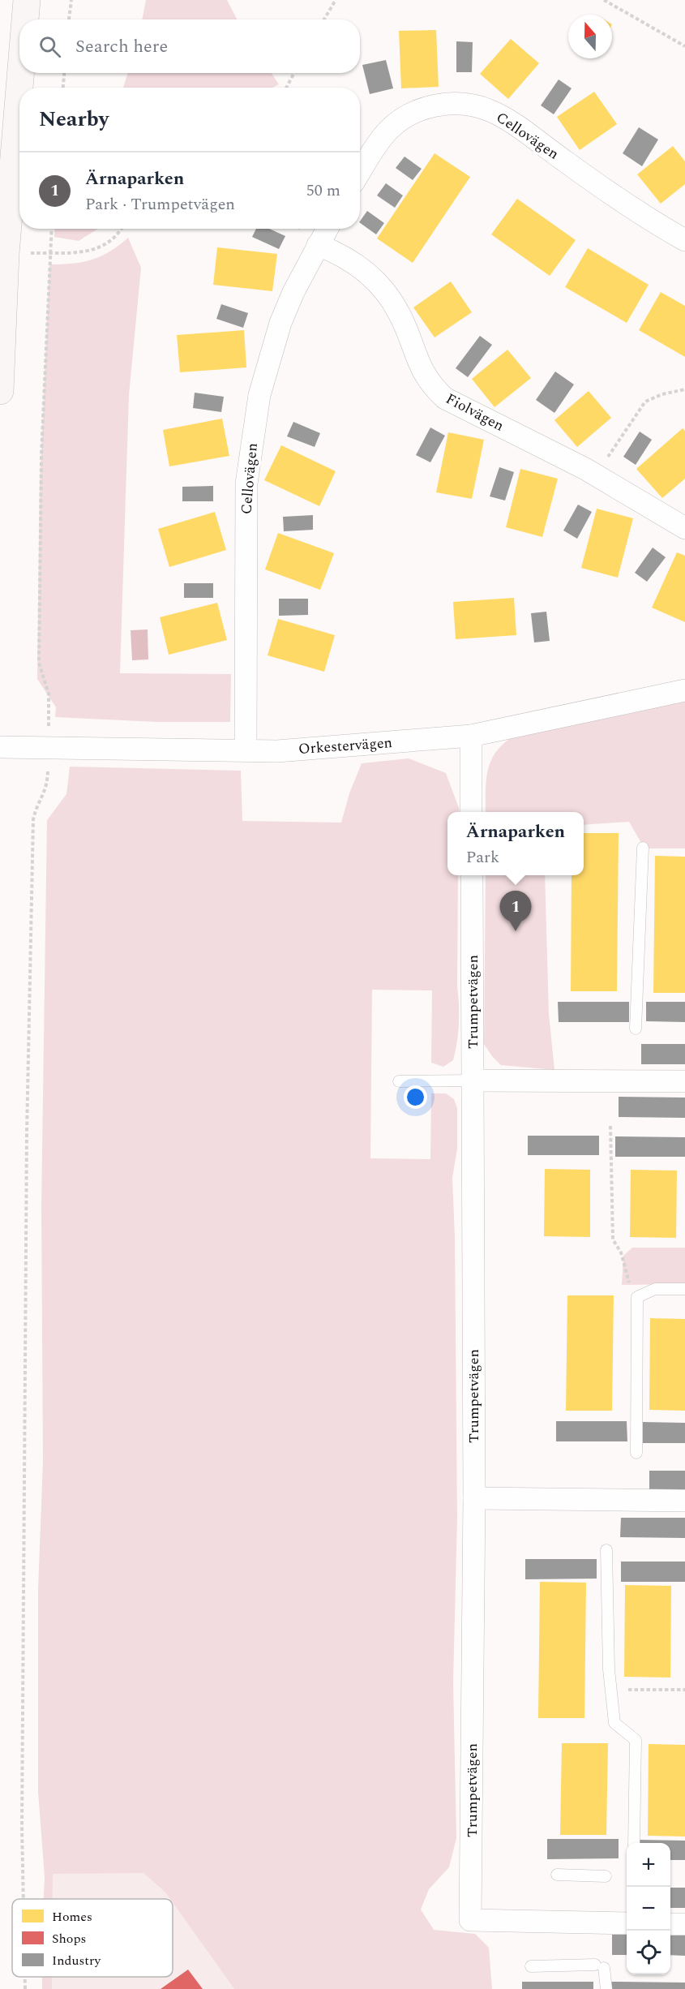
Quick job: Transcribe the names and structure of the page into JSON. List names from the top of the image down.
{
  "streets": {
    "street": [
      "Cellovägen",
      "Fiolvägen",
      "Orkestervägen",
      "Trumpetvägen"
    ]
  },
  "crossings": [
    ["Cellovägen", "Fiolvägen"],
    ["Cellovägen", "Orkestervägen"]
  ],
  "legend": ["Homes", "Shops", "Industry"],
  "north": "top",
  "page": {
    "search": "Search here",
    "heading": "Nearby",
    "list": [
      {
        "mark": "1",
        "name": "Ärnaparken",
        "note": "Park · Trumpetvägen",
        "value": "50 m"
      }
    ],
    "popup": ["Ärnaparken", "Park"],
    "pins": "1",
    "map_buttons": ["+", "−"]
  }
}
